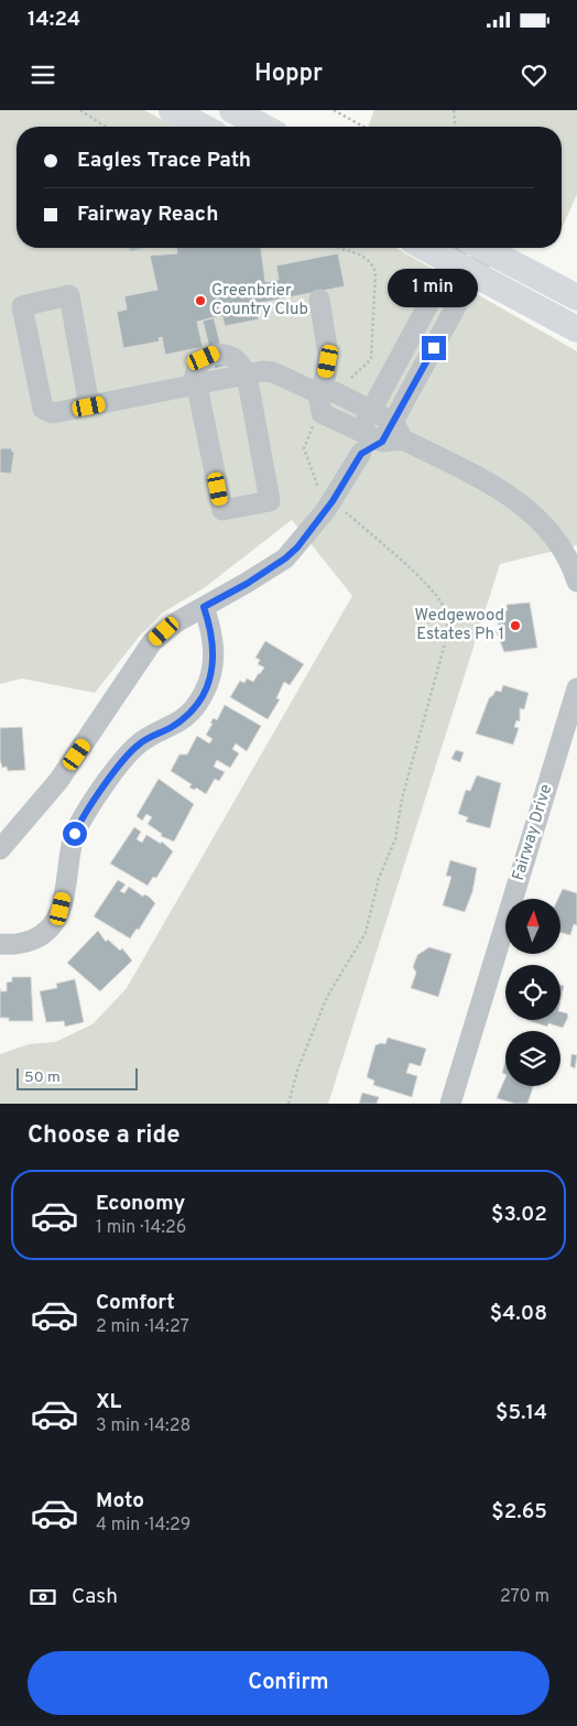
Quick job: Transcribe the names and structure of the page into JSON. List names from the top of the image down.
{
  "streets": {
    "street": ["Fairway Drive"]
  },
  "places": ["Greenbrier Country Club", "Wedgewood Estates Ph 1"],
  "scale_bar": "50 m",
  "north": "top",
  "page": {
    "status": "14:24",
    "header": "Hoppr",
    "banner": ["Eagles Trace Path", "Fairway Reach"],
    "bubble": "1 min",
    "scale": "50 m",
    "heading": "Choose a ride",
    "list": [
      {
        "name": "Economy",
        "note": "1 min · 14:26",
        "value": "$3.02"
      },
      {
        "name": "Comfort",
        "note": "2 min · 14:27",
        "value": "$4.08"
      },
      {
        "name": "XL",
        "note": "3 min · 14:28",
        "value": "$5.14"
      },
      {
        "name": "Moto",
        "note": "4 min · 14:29",
        "value": "$2.65"
      }
    ],
    "pay": ["Cash", "270 m"],
    "buttons": "Confirm"
  }
}
